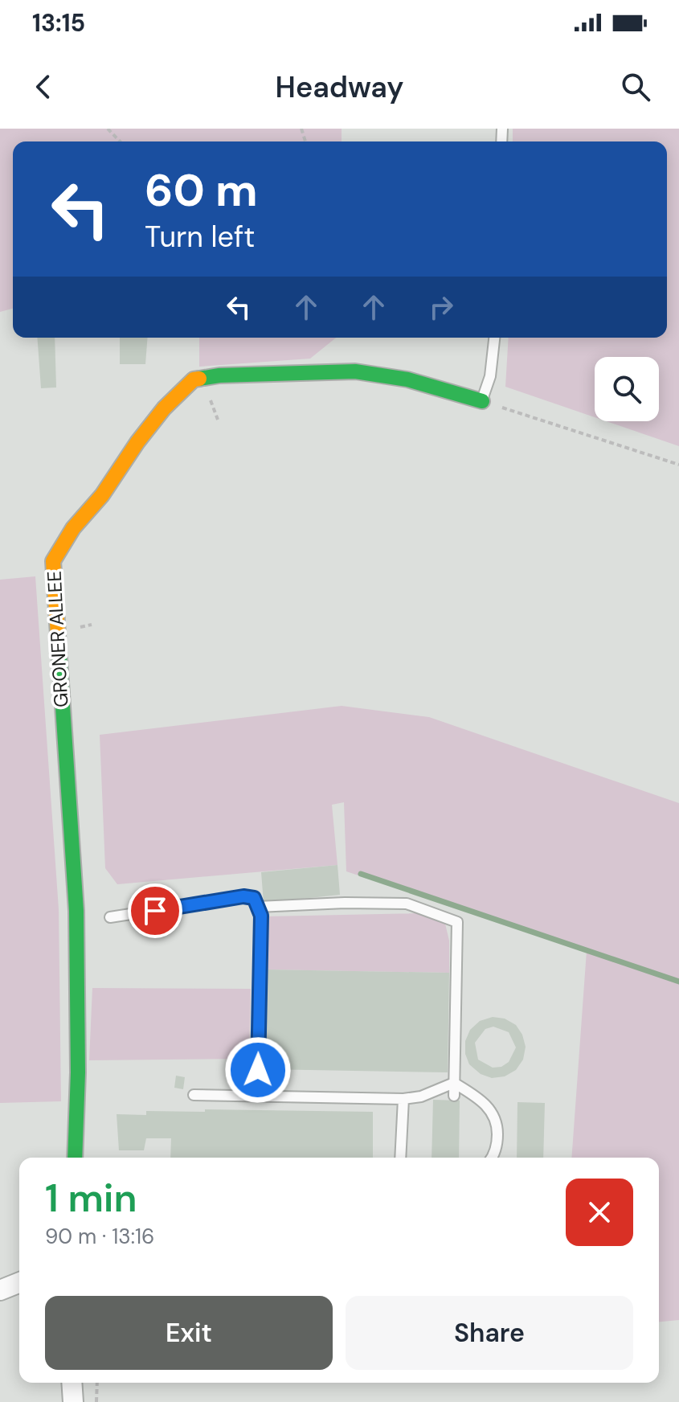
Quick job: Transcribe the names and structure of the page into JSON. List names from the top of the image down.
{
  "streets": {
    "street": ["GRONER ALLEE"]
  },
  "page": {
    "status": "13:15",
    "header": "Headway",
    "turn": ["60 m", "Turn left"],
    "heading": ["1 min", "90 m · 13:16"],
    "buttons": ["Exit", "Share"]
  }
}
